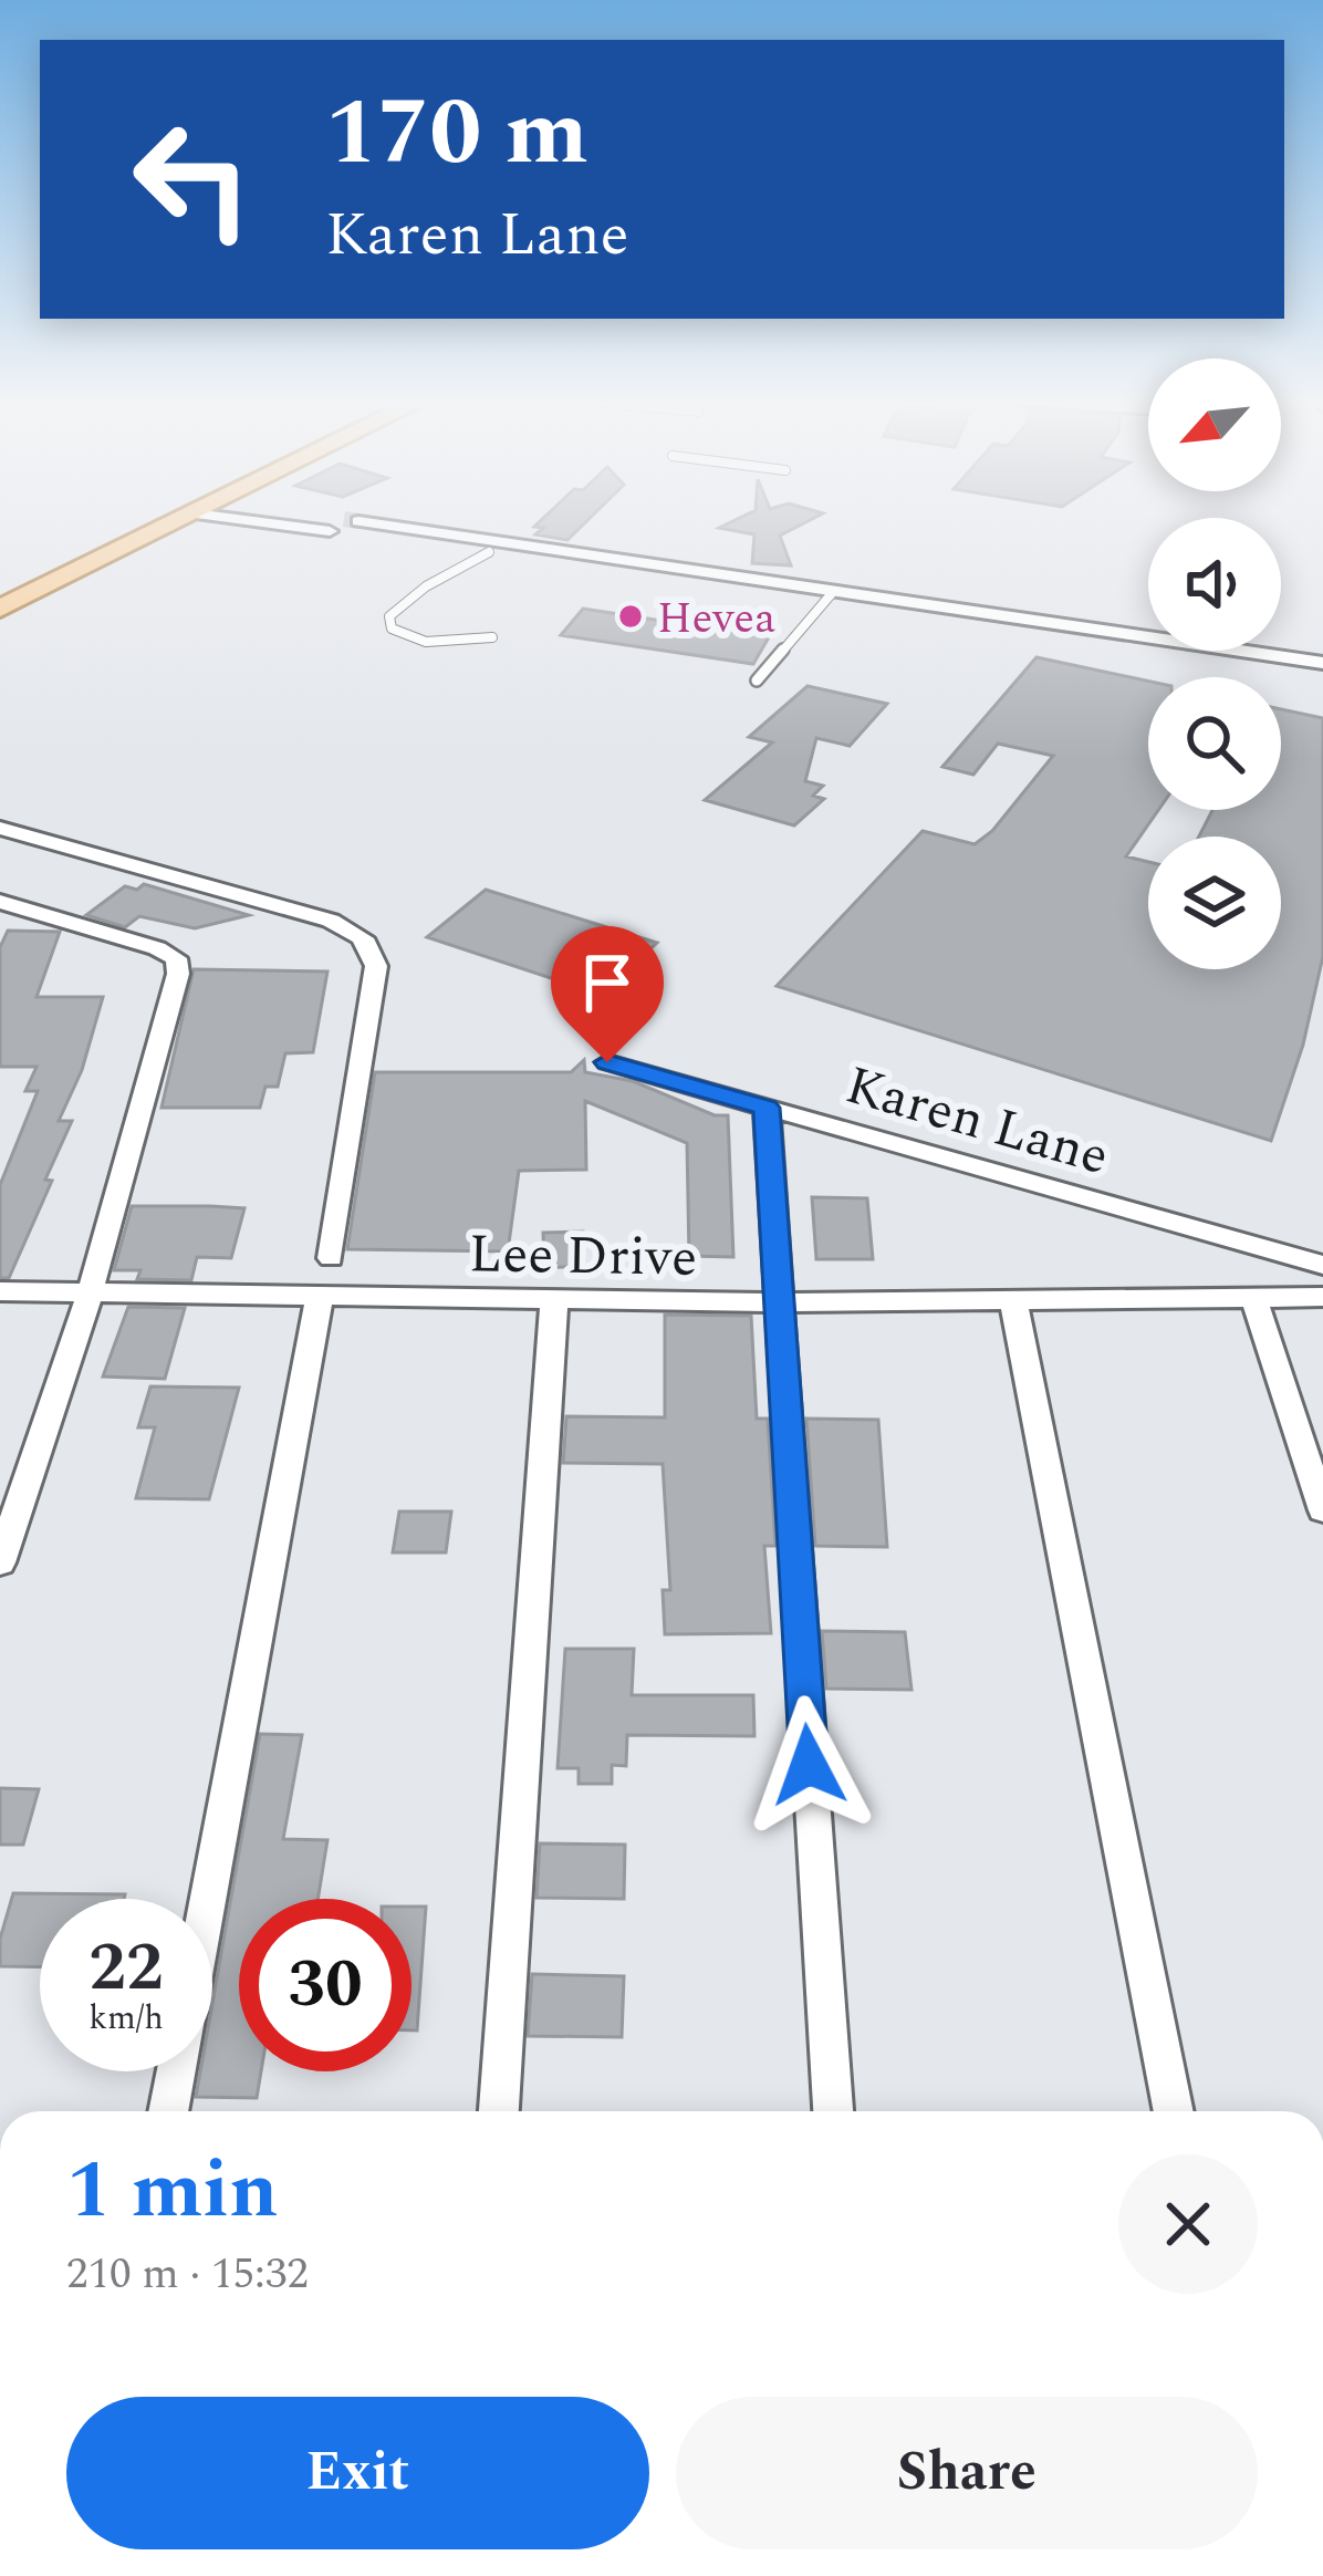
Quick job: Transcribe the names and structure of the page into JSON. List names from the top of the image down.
{
  "streets": {
    "street": ["Karen Lane", "Lee Drive"]
  },
  "places": ["Hevea"],
  "north": "bottom left",
  "page": {
    "turn": ["170 m", "Karen Lane"],
    "speed": "22 km/h",
    "limit": "30",
    "heading": ["1 min", "210 m · 15:32"],
    "buttons": ["Exit", "Share"]
  }
}
